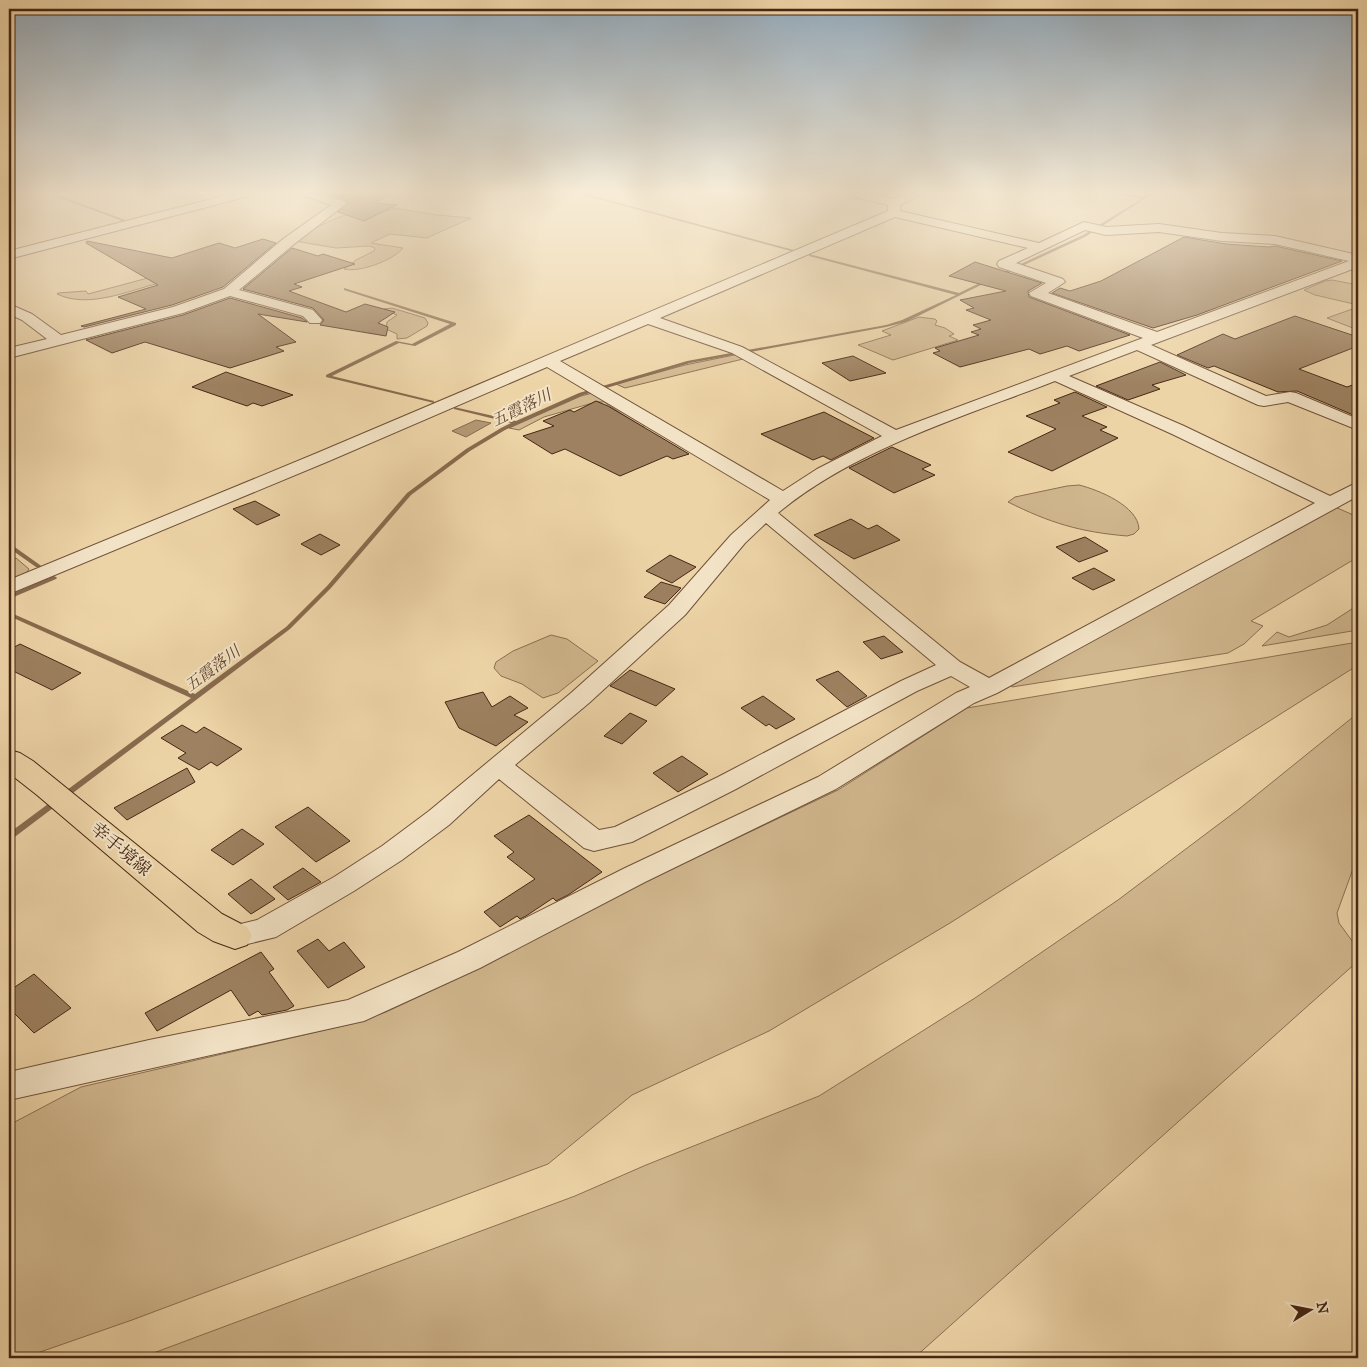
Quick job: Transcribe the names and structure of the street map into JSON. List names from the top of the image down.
{
  "streets": {
    "main road": ["幸手境線"]
  },
  "water": ["五霞落川"],
  "north": "right"
}
